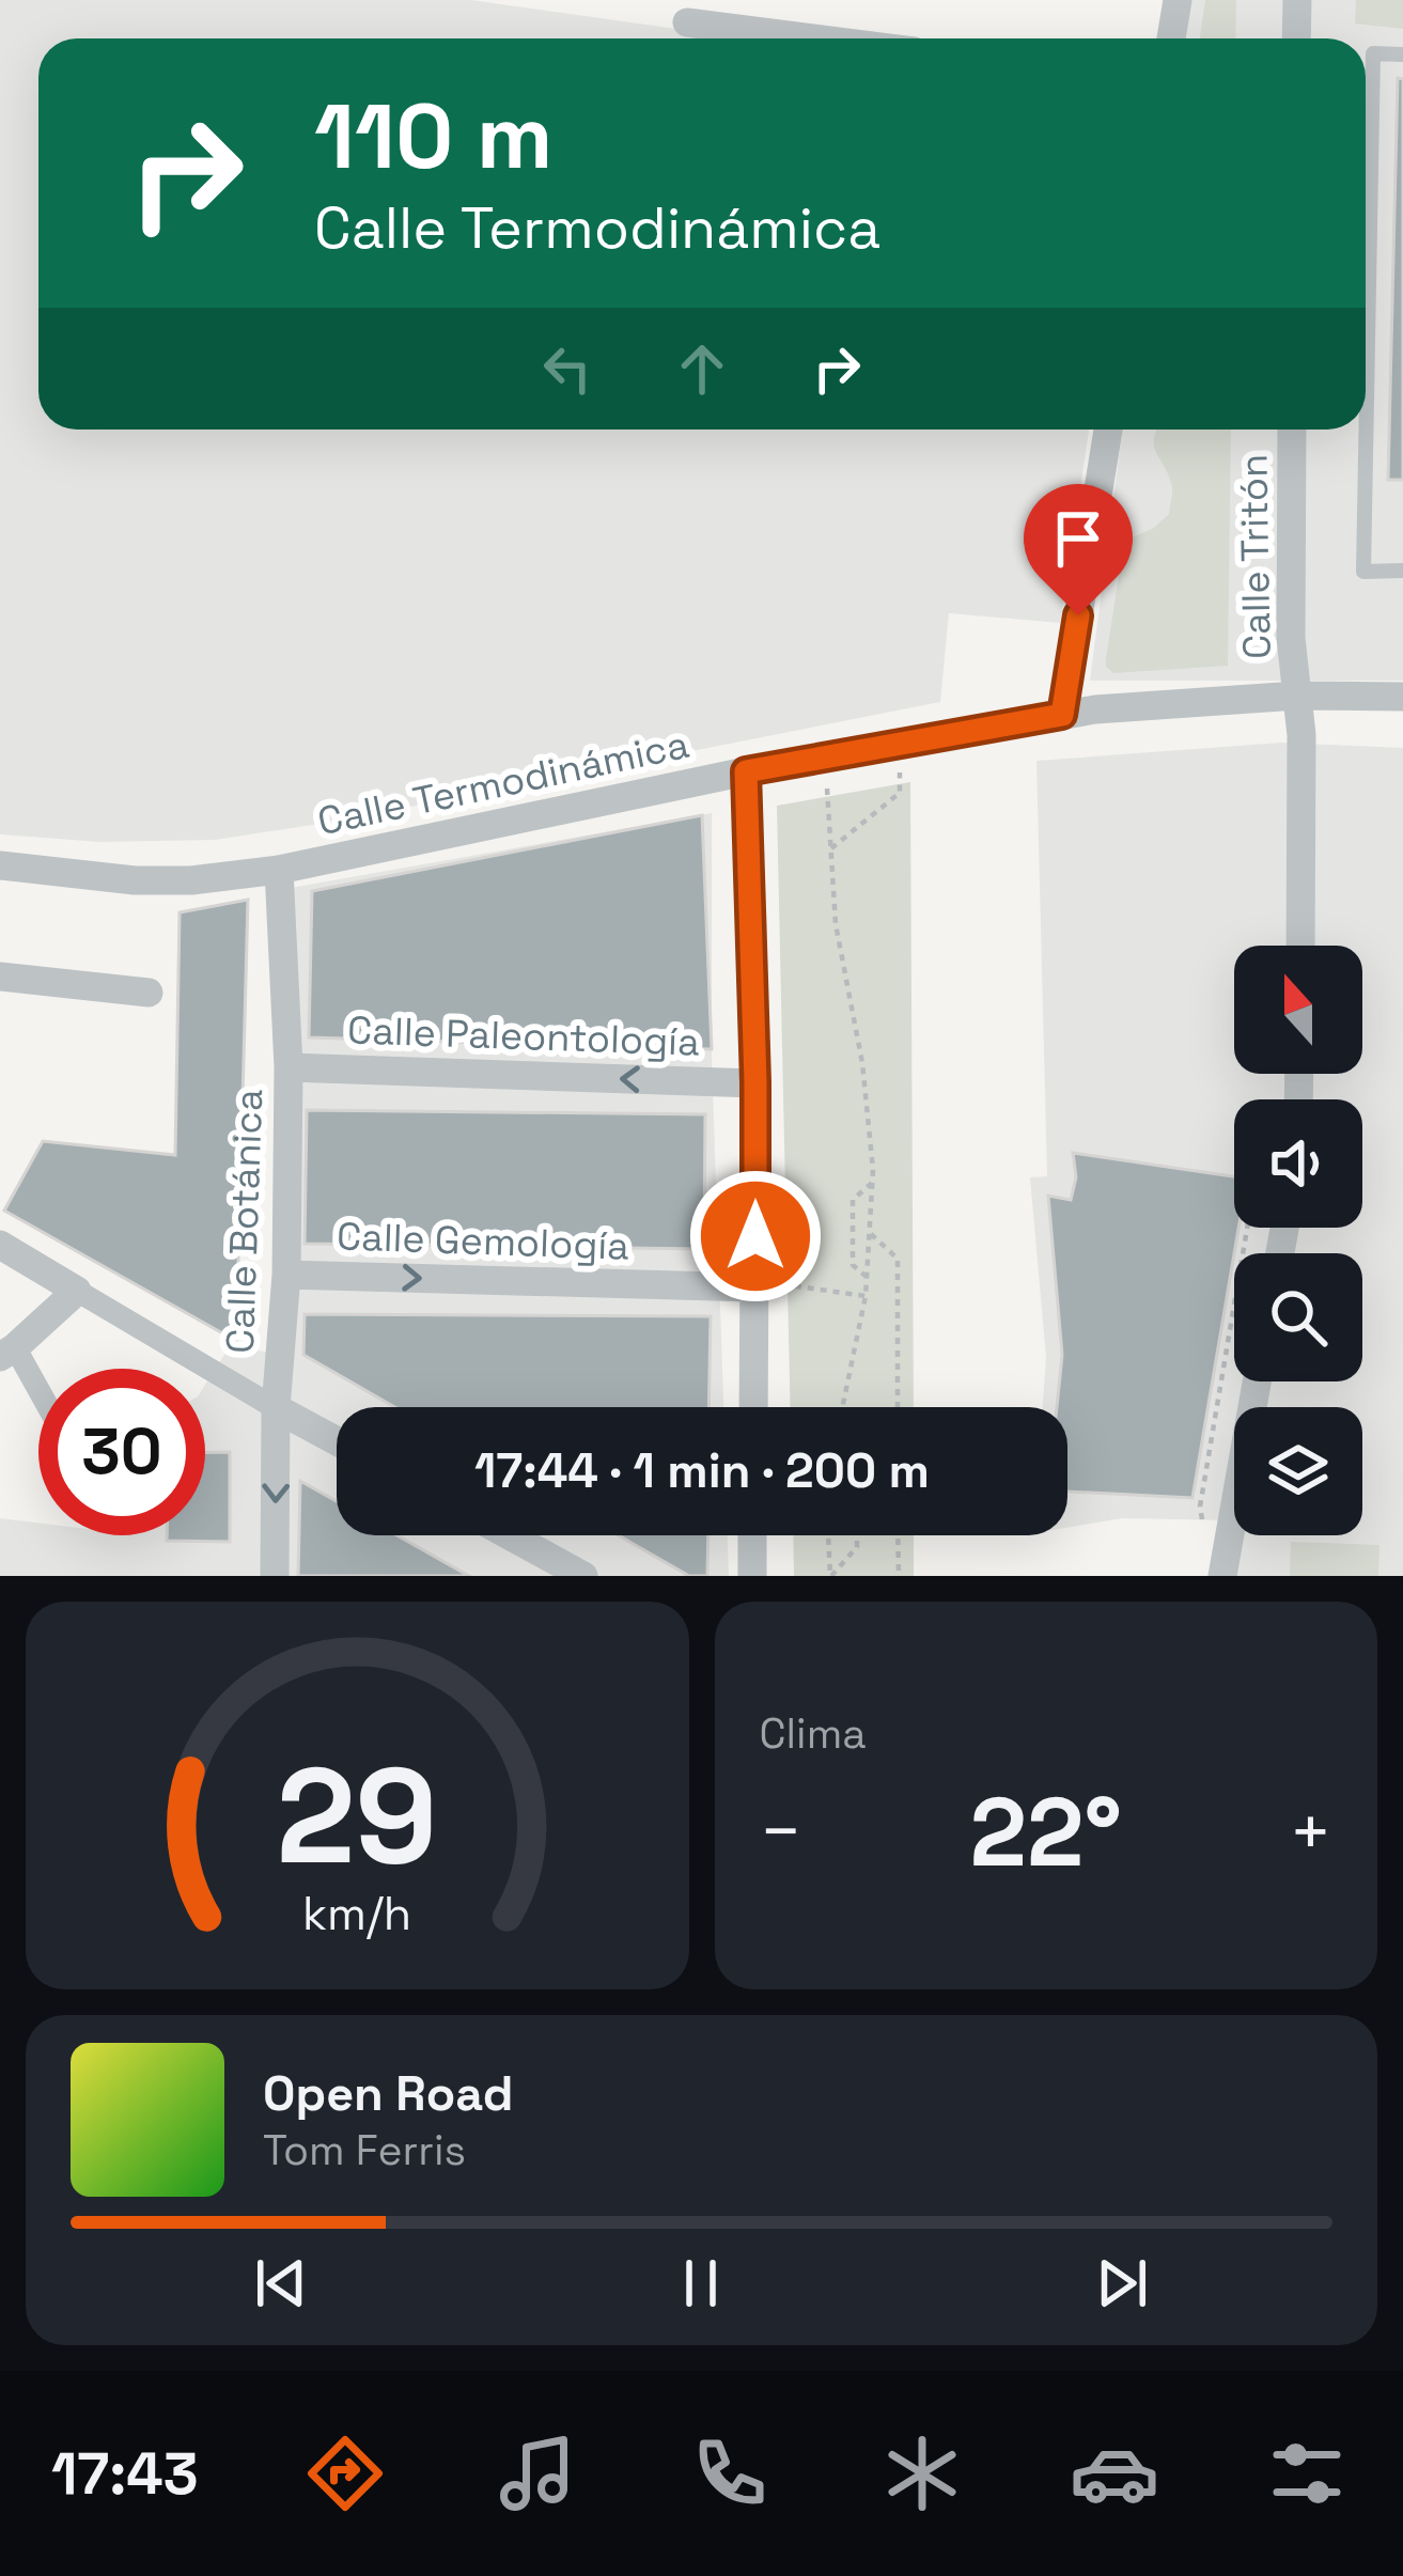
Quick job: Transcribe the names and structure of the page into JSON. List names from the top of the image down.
{
  "streets": {
    "street": [
      "Calle Tritón",
      "Calle Termodinámica",
      "Calle Paleontología",
      "Calle Botánica",
      "Calle Gemología"
    ]
  },
  "crossings": [
    ["Calle Tritón", "Calle Termodinámica"],
    ["Calle Termodinámica", "Calle Botánica"],
    ["Calle Paleontología", "Calle Botánica"],
    ["Calle Botánica", "Calle Gemología"]
  ],
  "one_way": ["Calle Paleontología", "Calle Gemología"],
  "north": "top",
  "page": {
    "turn": ["110 m", "Calle Termodinámica"],
    "limit": "30",
    "trip": "17:44 · 1 min · 200 m",
    "tile": "Clima",
    "heat": ["−", "22°", "+"],
    "song": ["Open Road", "Tom Ferris"],
    "tabs": "17:43",
    "gauge": ["29", "km/h"]
  }
}
